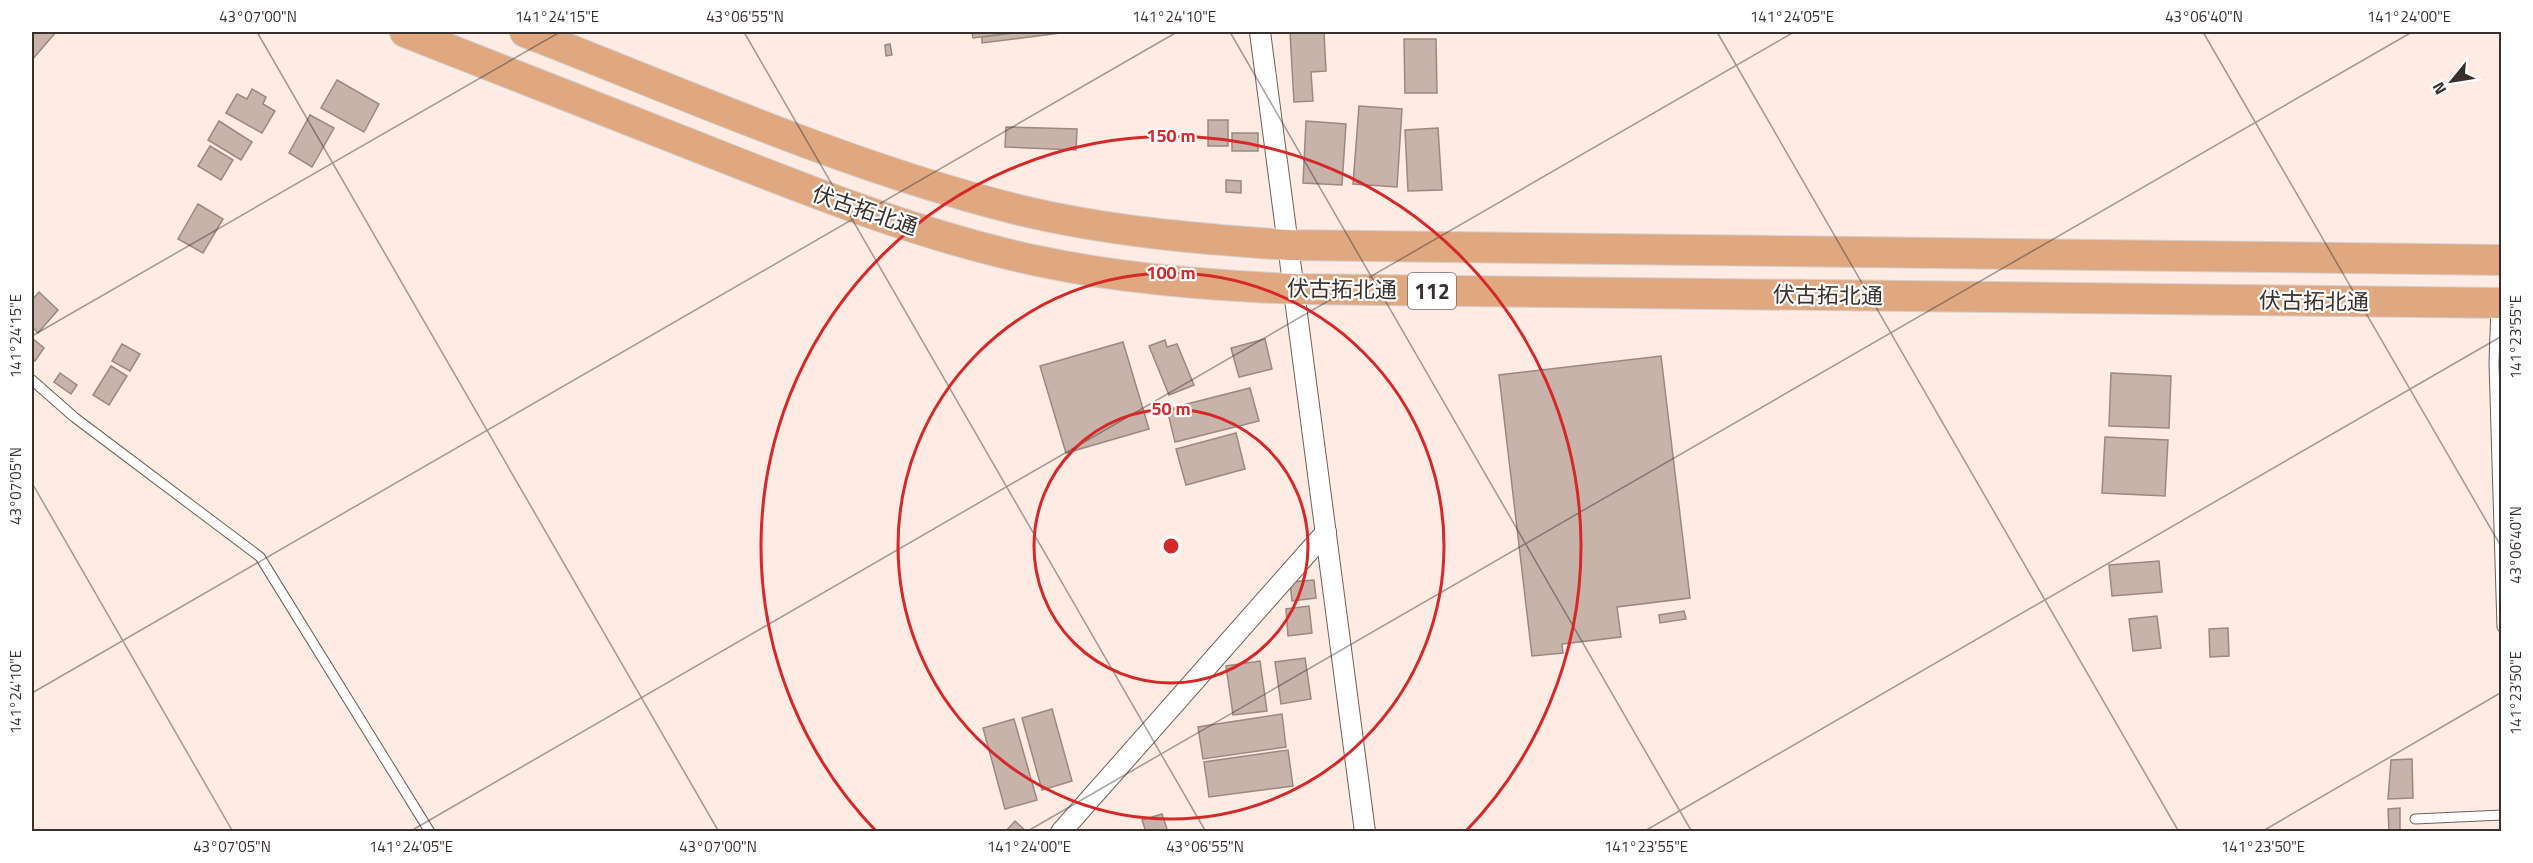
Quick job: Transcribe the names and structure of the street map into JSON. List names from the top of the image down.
{
  "streets": {
    "main road": ["伏古拓北通", "112"]
  },
  "north": "bottom left",
  "coordinates": [
    "43°07'00\"N",
    "141°24'15\"E",
    "43°06'55\"N",
    "141°24'10\"E",
    "141°24'05\"E",
    "43°06'40\"N",
    "141°24'00\"E",
    "141°23'55\"E",
    "43°07'05\"N",
    "141°23'50\"E"
  ],
  "rings": ["150 m", "100 m", "50 m"]
}
